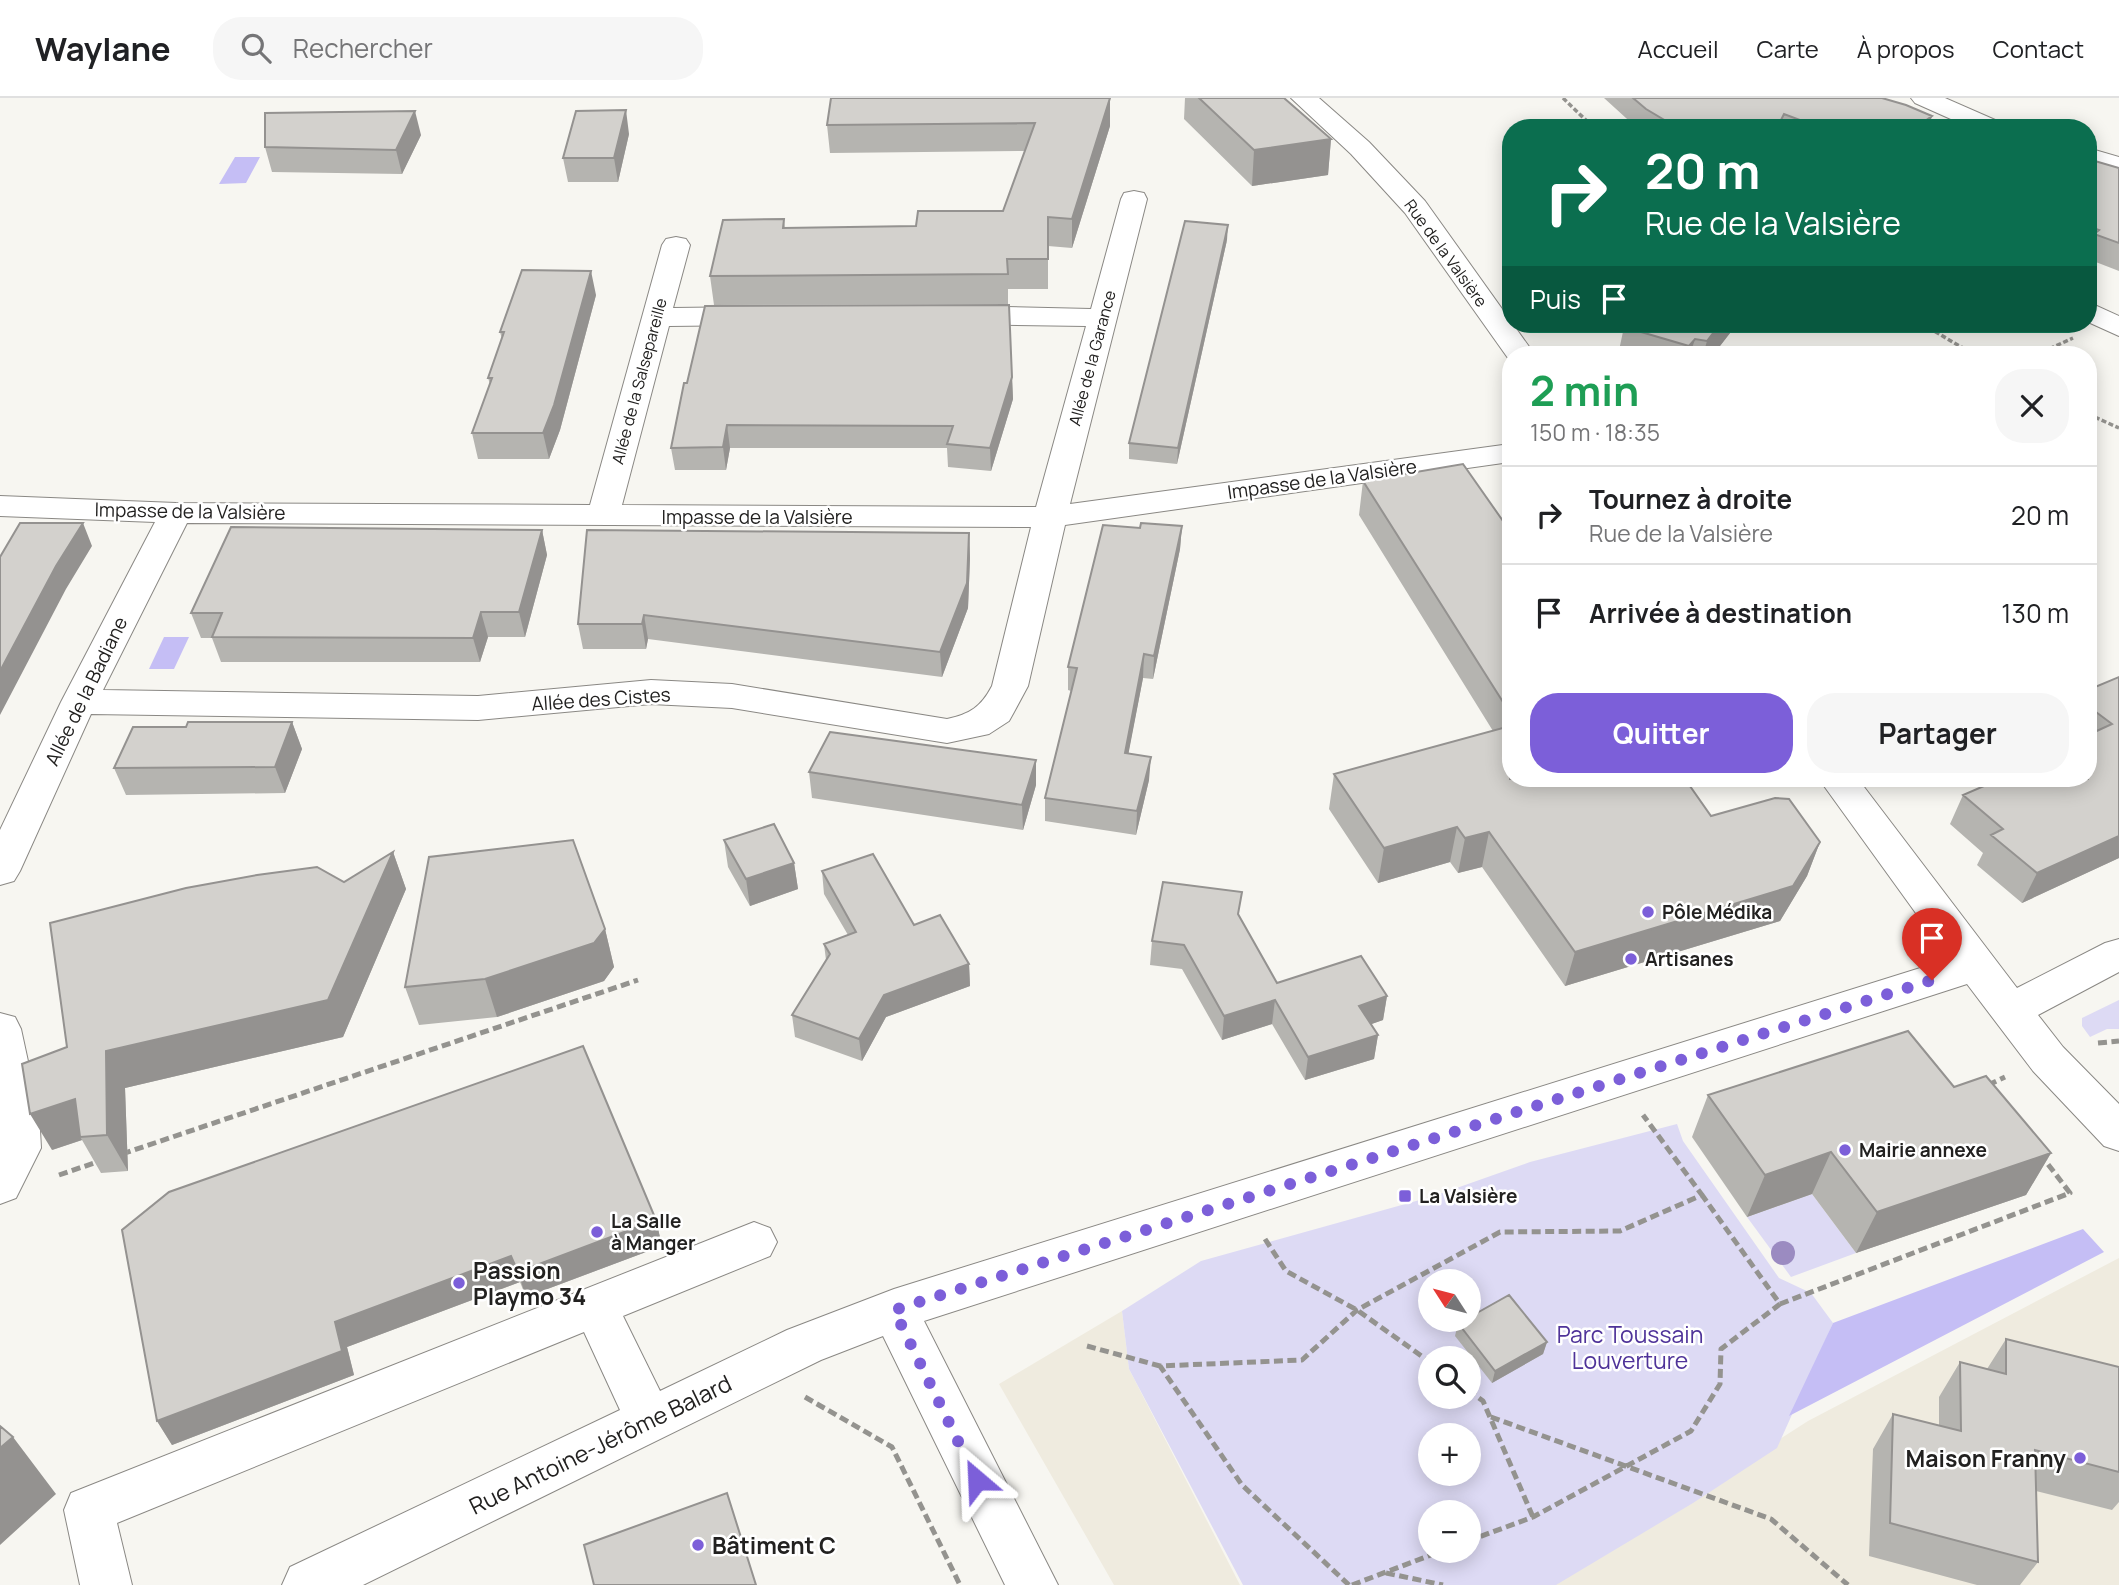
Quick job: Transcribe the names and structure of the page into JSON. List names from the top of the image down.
{
  "streets": {
    "street": [
      "Rue de la Valsière",
      "Allée de la Garance",
      "Allée de la Salsepareille",
      "Impasse de la Valsière",
      "Allée de la Badiane",
      "Allée des Cistes",
      "Rue Antoine-Jérôme Balard"
    ]
  },
  "crossings": [
    ["Allée de la Garance", "Impasse de la Valsière"],
    ["Allée de la Garance", "Allée des Cistes"],
    ["Allée de la Salsepareille", "Impasse de la Valsière"],
    ["Impasse de la Valsière", "Allée de la Badiane"],
    ["Impasse de la Valsière", "Allée des Cistes"],
    ["Allée de la Badiane", "Allée des Cistes"]
  ],
  "parks": ["Parc Toussain Louverture"],
  "places": {
    "other": [
      "Pôle Médika",
      "Artisanes",
      "Mairie annexe",
      "La Salle à Manger",
      "Passion Playmo 34",
      "Maison Franny",
      "Bâtiment C"
    ],
    "transit": ["La Valsière"]
  },
  "north": "top left",
  "page": {
    "header": "Waylane",
    "search": "Rechercher",
    "nav": [
      "Accueil",
      "Carte",
      "À propos",
      "Contact"
    ],
    "turn": ["20 m", "Rue de la Valsière"],
    "then": "Puis",
    "heading": ["2 min", "150 m · 18:35"],
    "list": [
      {
        "name": "Tournez à droite",
        "note": "Rue de la Valsière",
        "value": "20 m"
      },
      {
        "name": "Arrivée à destination",
        "value": "130 m"
      }
    ],
    "buttons": ["Quitter", "Partager"],
    "map_buttons": ["+", "−"]
  }
}
